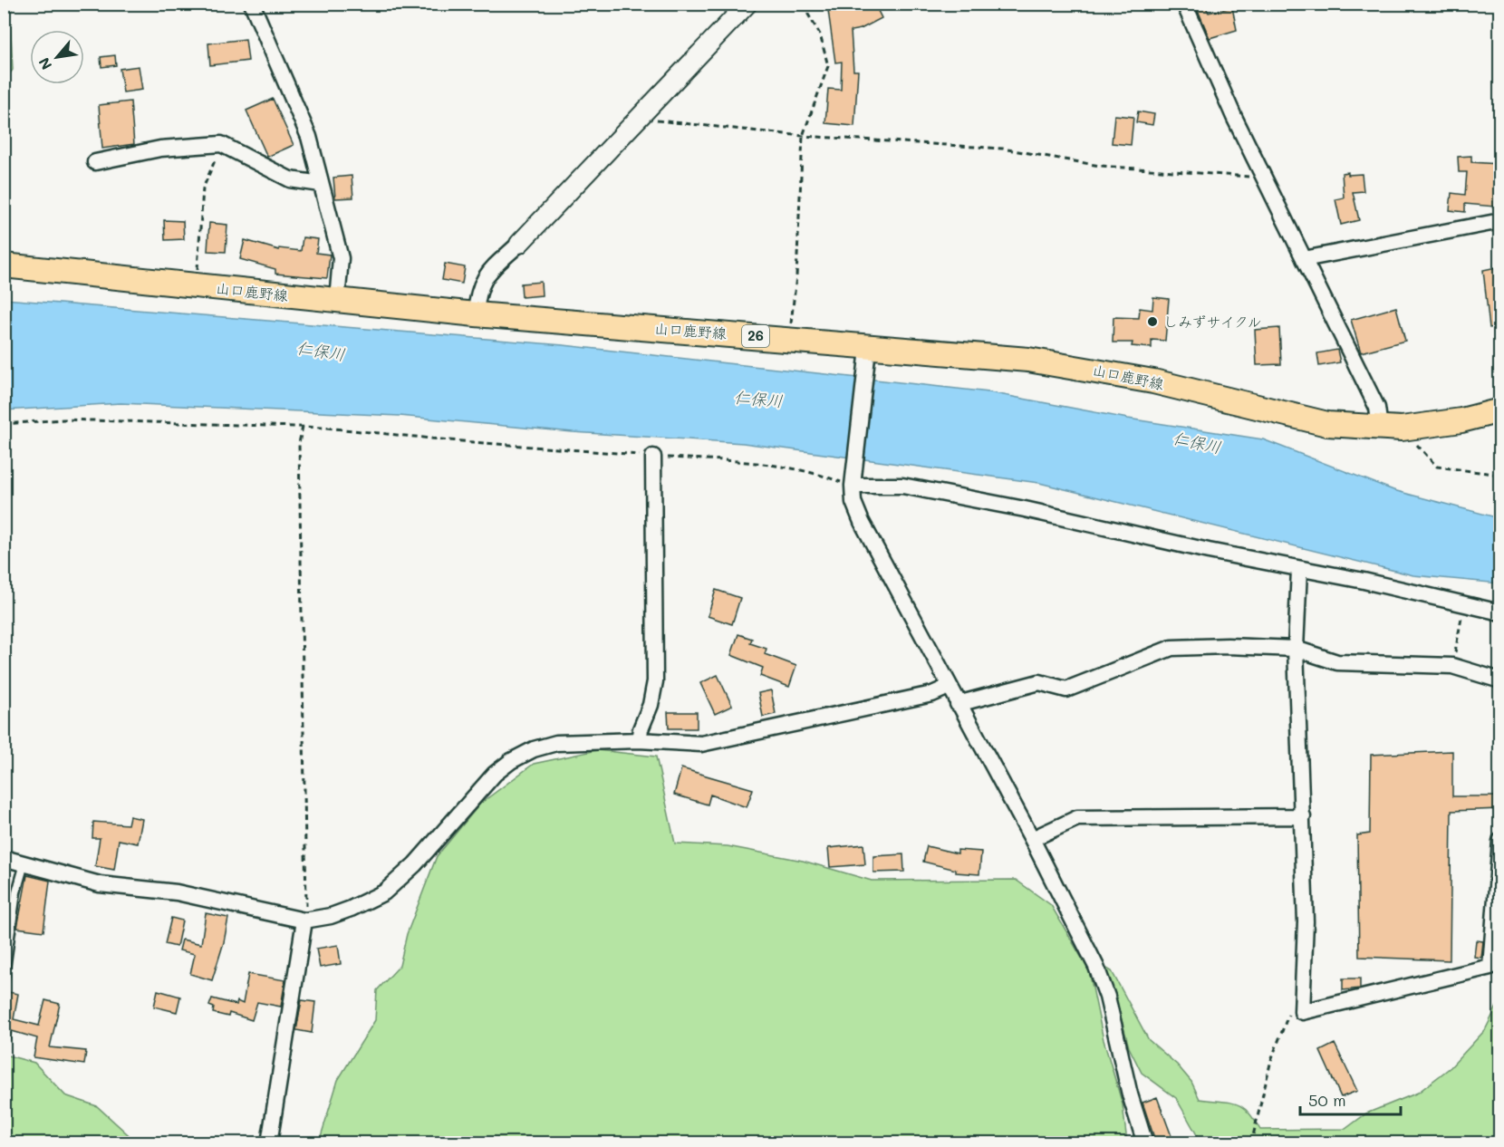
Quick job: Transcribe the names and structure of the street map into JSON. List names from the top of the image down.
{
  "streets": {
    "main road": ["山口鹿野線", "26"]
  },
  "water": ["仁保川"],
  "places": ["しみずサイクル"],
  "scale_bar": "50 m",
  "north": "bottom left"
}
